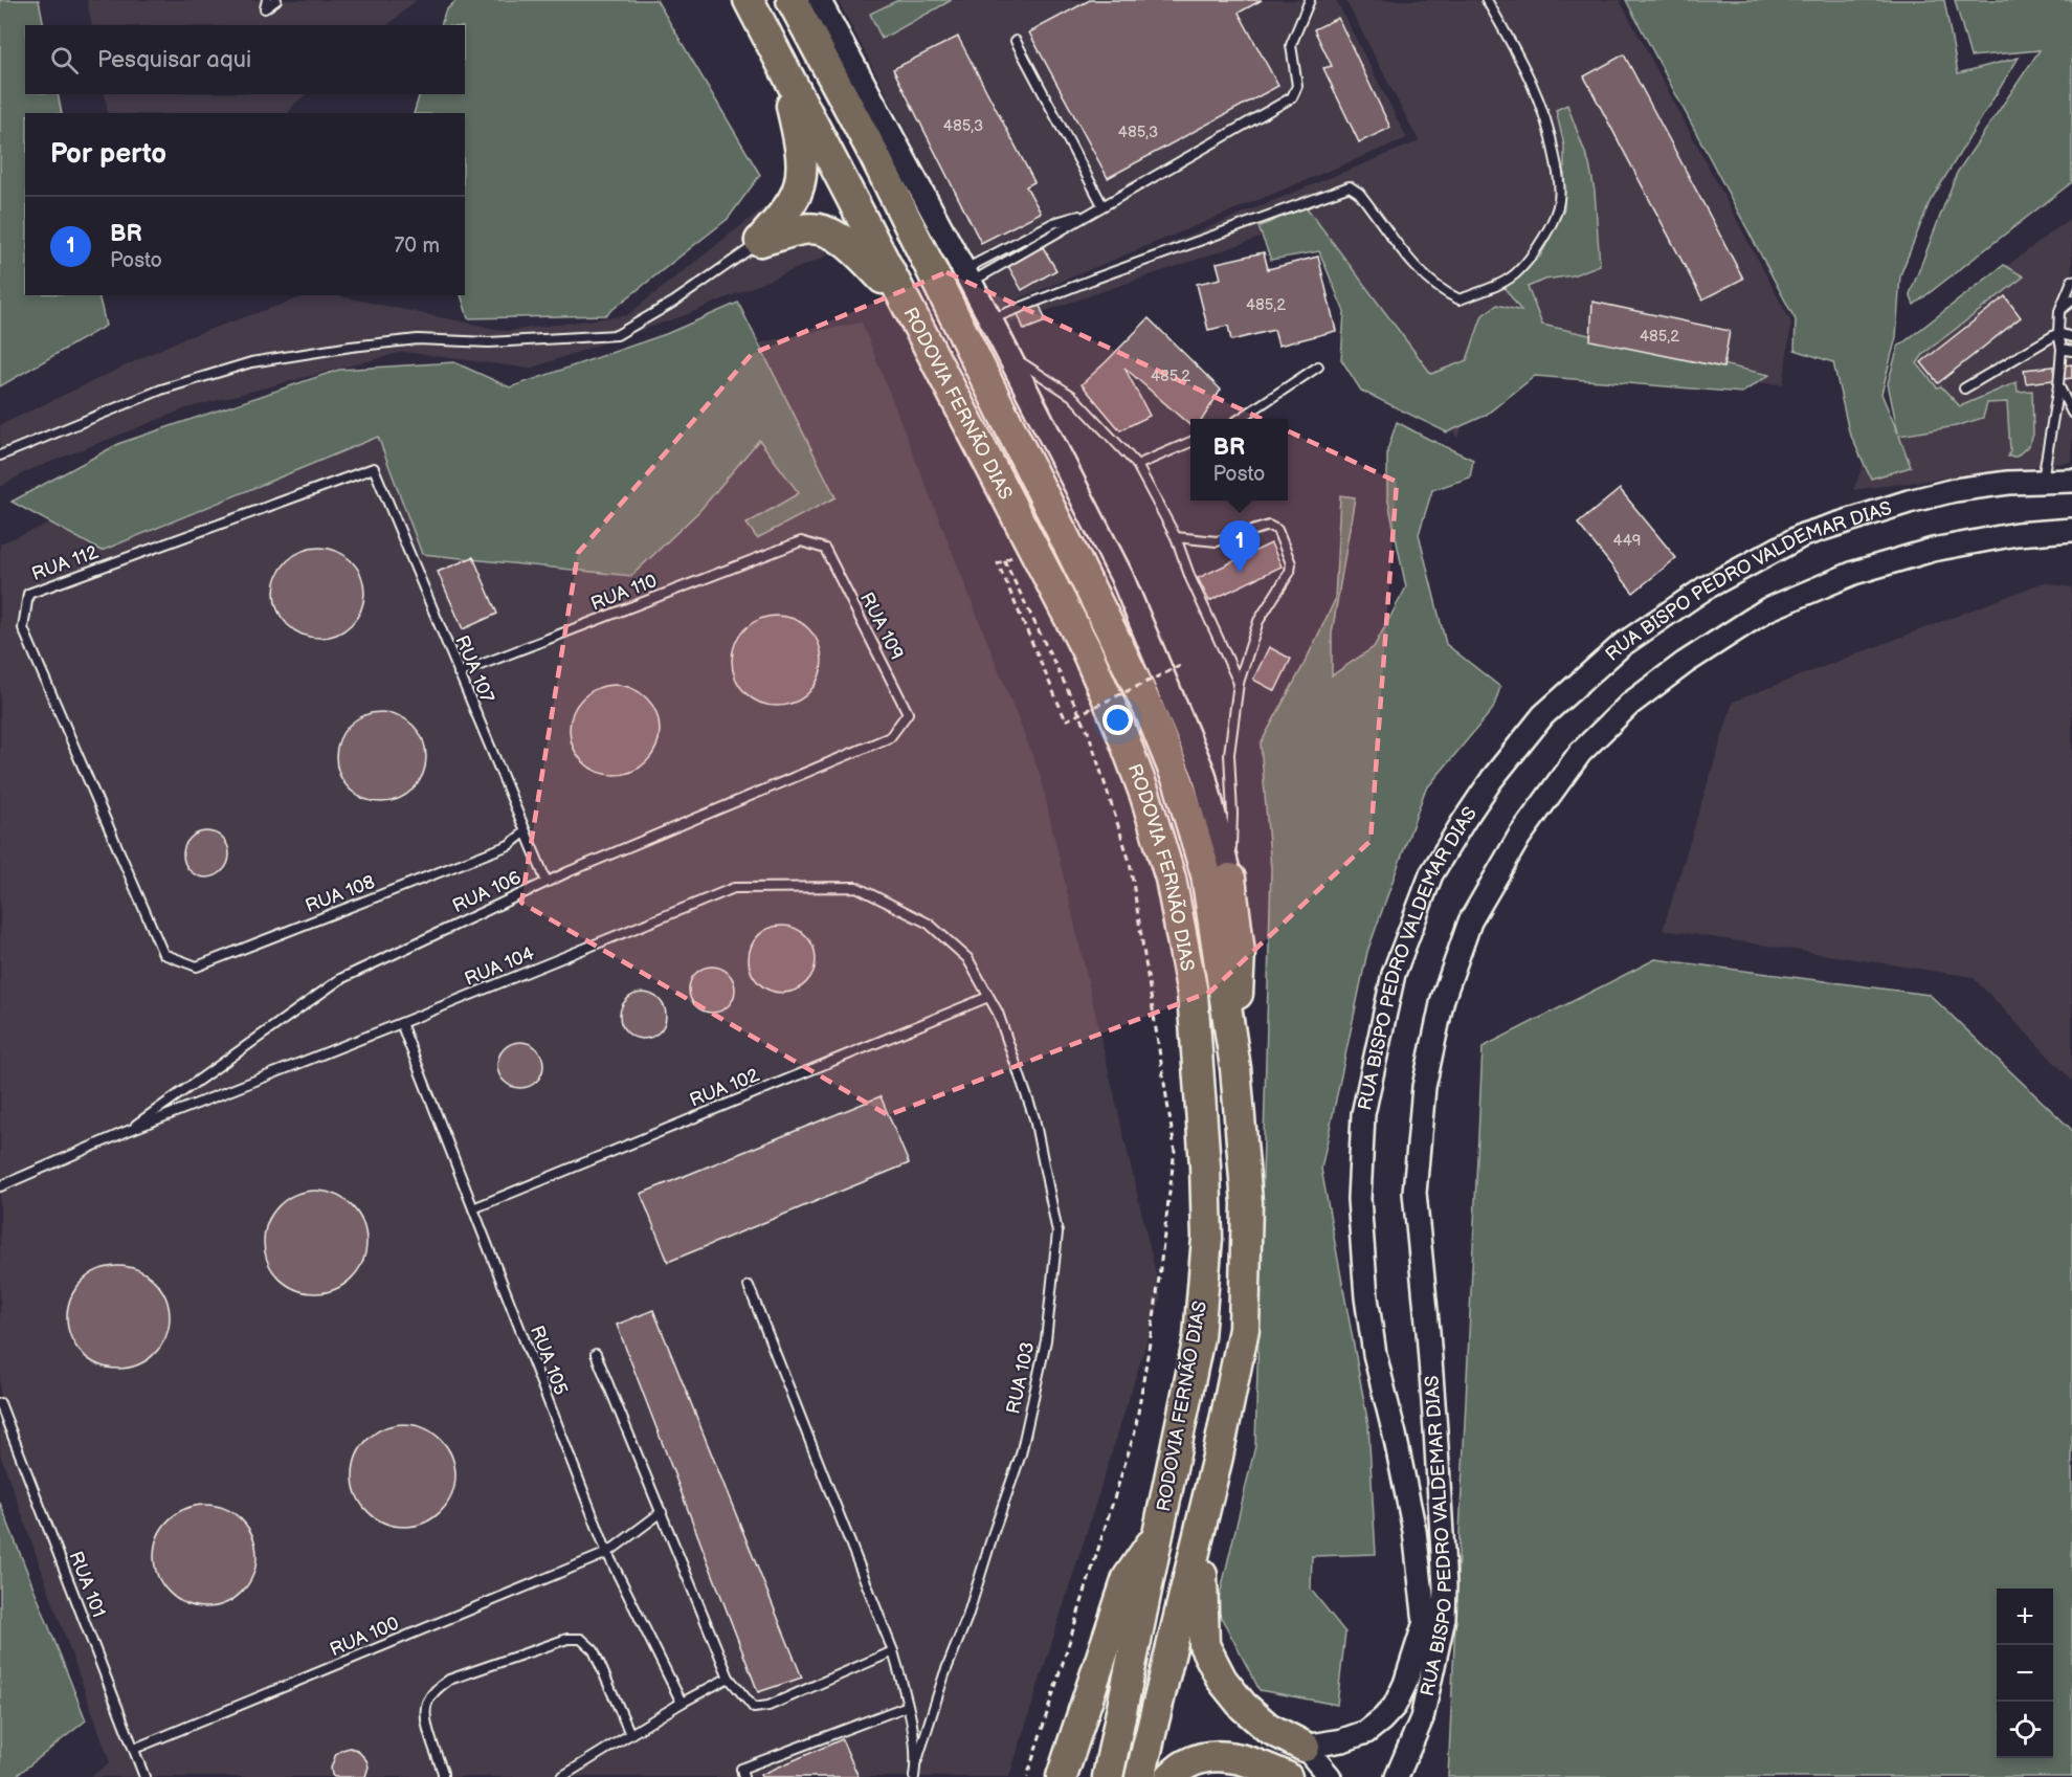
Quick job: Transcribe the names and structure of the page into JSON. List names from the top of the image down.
{
  "streets": {
    "highway": ["RODOVIA FERNÃO DIAS"],
    "main road": ["RUA BISPO PEDRO VALDEMAR DIAS"],
    "lane": [
      "RUA 112",
      "RUA 110",
      "RUA 109",
      "RUA 107",
      "RUA 106",
      "RUA 108",
      "RUA 104",
      "RUA 102",
      "RUA 105",
      "RUA 103",
      "RUA 101",
      "RUA 100"
    ]
  },
  "crossings": [
    ["RUA 112", "RUA 107"],
    ["RUA 112", "RUA 108"],
    ["RUA 110", "RUA 109"],
    ["RUA 110", "RUA 107"],
    ["RUA 109", "RUA 106"],
    ["RUA 107", "RUA 106"],
    ["RUA 107", "RUA 108"],
    ["RUA 106", "RUA 104"],
    ["RUA 104", "RUA 102"],
    ["RUA 104", "RUA 105"],
    ["RUA 104", "RUA 103"],
    ["RUA 102", "RUA 105"],
    ["RUA 102", "RUA 103"],
    ["RUA 105", "RUA 100"],
    ["RUA 101", "RUA 100"]
  ],
  "house_numbers": [
    "485,3",
    "485,3",
    "485,2",
    "485,2",
    "485,2",
    "449"
  ],
  "page": {
    "search": "Pesquisar aqui",
    "heading": "Por perto",
    "list": [
      {
        "mark": "1",
        "name": "BR",
        "note": "Posto",
        "value": "70 m"
      }
    ],
    "popup": ["BR", "Posto"],
    "pins": "1",
    "map_buttons": ["+", "−"]
  }
}
